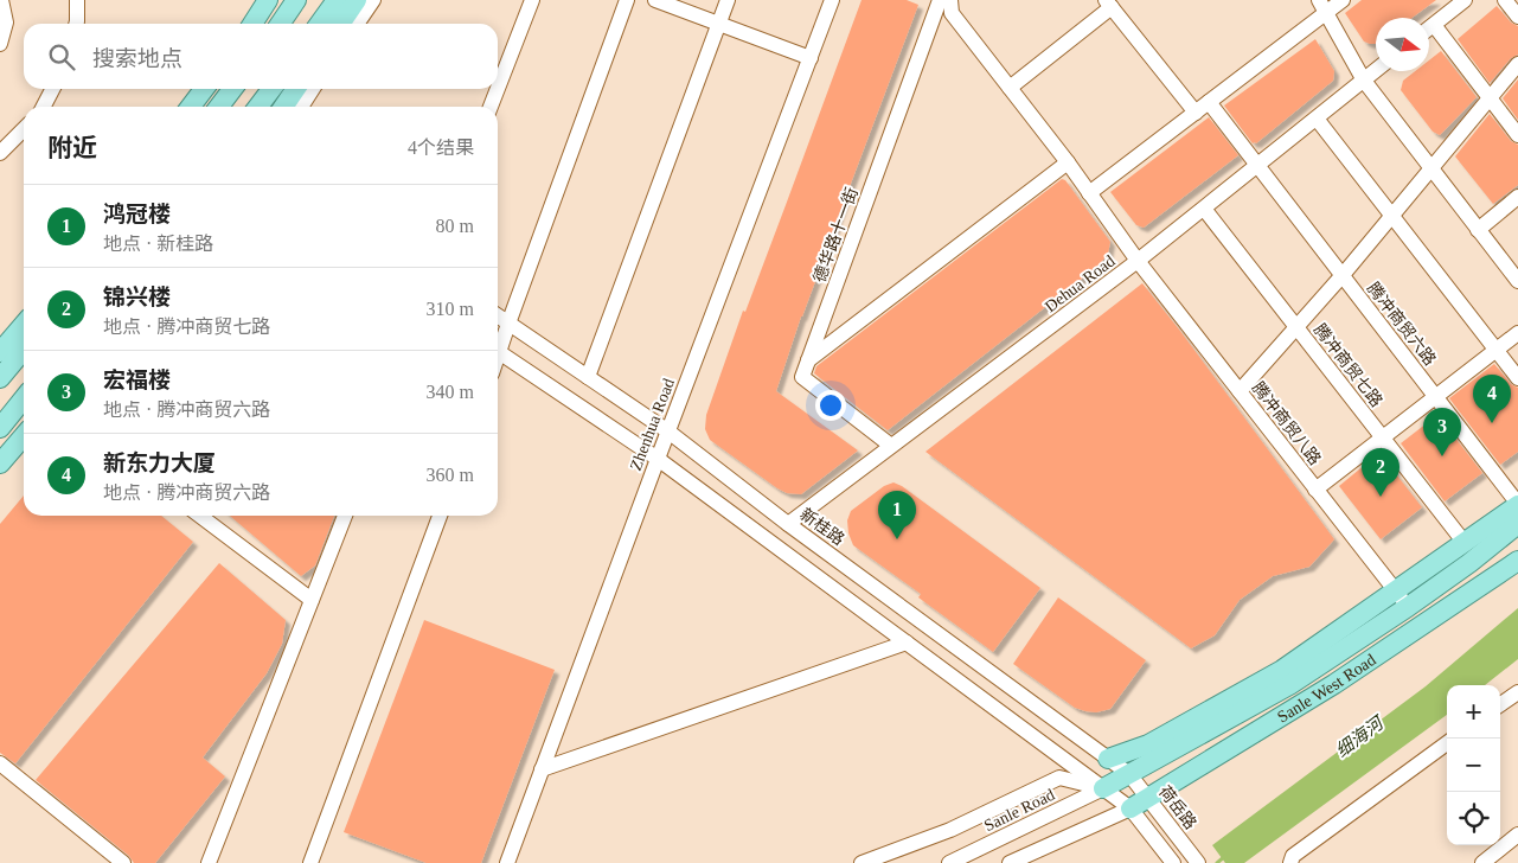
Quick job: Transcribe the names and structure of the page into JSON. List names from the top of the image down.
{
  "streets": {
    "main road": ["Sanle West Road"],
    "street": [
      "德华路十一街",
      "Dehua Road",
      "腾冲商贸六路",
      "腾冲商贸七路",
      "腾冲商贸八路",
      "Zhenhua Road",
      "新桂路",
      "荷岳路",
      "Sanle Road"
    ]
  },
  "crossings": [
    ["德华路十一街", "Dehua Road"],
    ["Dehua Road", "腾冲商贸六路"],
    ["Dehua Road", "腾冲商贸七路"],
    ["Dehua Road", "腾冲商贸八路"],
    ["Dehua Road", "新桂路"],
    ["Zhenhua Road", "新桂路"],
    ["新桂路", "荷岳路"],
    ["Sanle West Road", "荷岳路"]
  ],
  "water": ["细海河"],
  "north": "right",
  "page": {
    "search": "搜索地点",
    "heading": ["附近", "4个结果"],
    "list": [
      {
        "mark": "1",
        "name": "鸿冠楼",
        "note": "地点 · 新桂路",
        "value": "80 m"
      },
      {
        "mark": "2",
        "name": "锦兴楼",
        "note": "地点 · 腾冲商贸七路",
        "value": "310 m"
      },
      {
        "mark": "3",
        "name": "宏福楼",
        "note": "地点 · 腾冲商贸六路",
        "value": "340 m"
      },
      {
        "mark": "4",
        "name": "新东力大厦",
        "note": "地点 · 腾冲商贸六路",
        "value": "360 m"
      }
    ],
    "pins": [
      "4",
      "3",
      "2",
      "1"
    ],
    "map_buttons": ["+", "−"]
  }
}
